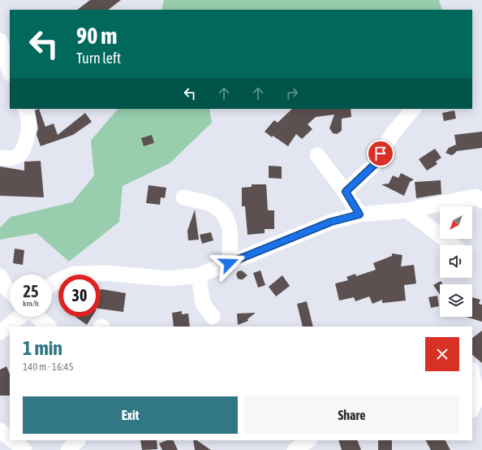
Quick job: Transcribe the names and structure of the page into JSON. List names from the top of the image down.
{
  "north": "bottom left",
  "page": {
    "turn": ["90 m", "Turn left"],
    "speed": "25 km/h",
    "limit": "30",
    "heading": ["1 min", "140 m · 16:45"],
    "buttons": ["Exit", "Share"]
  }
}
